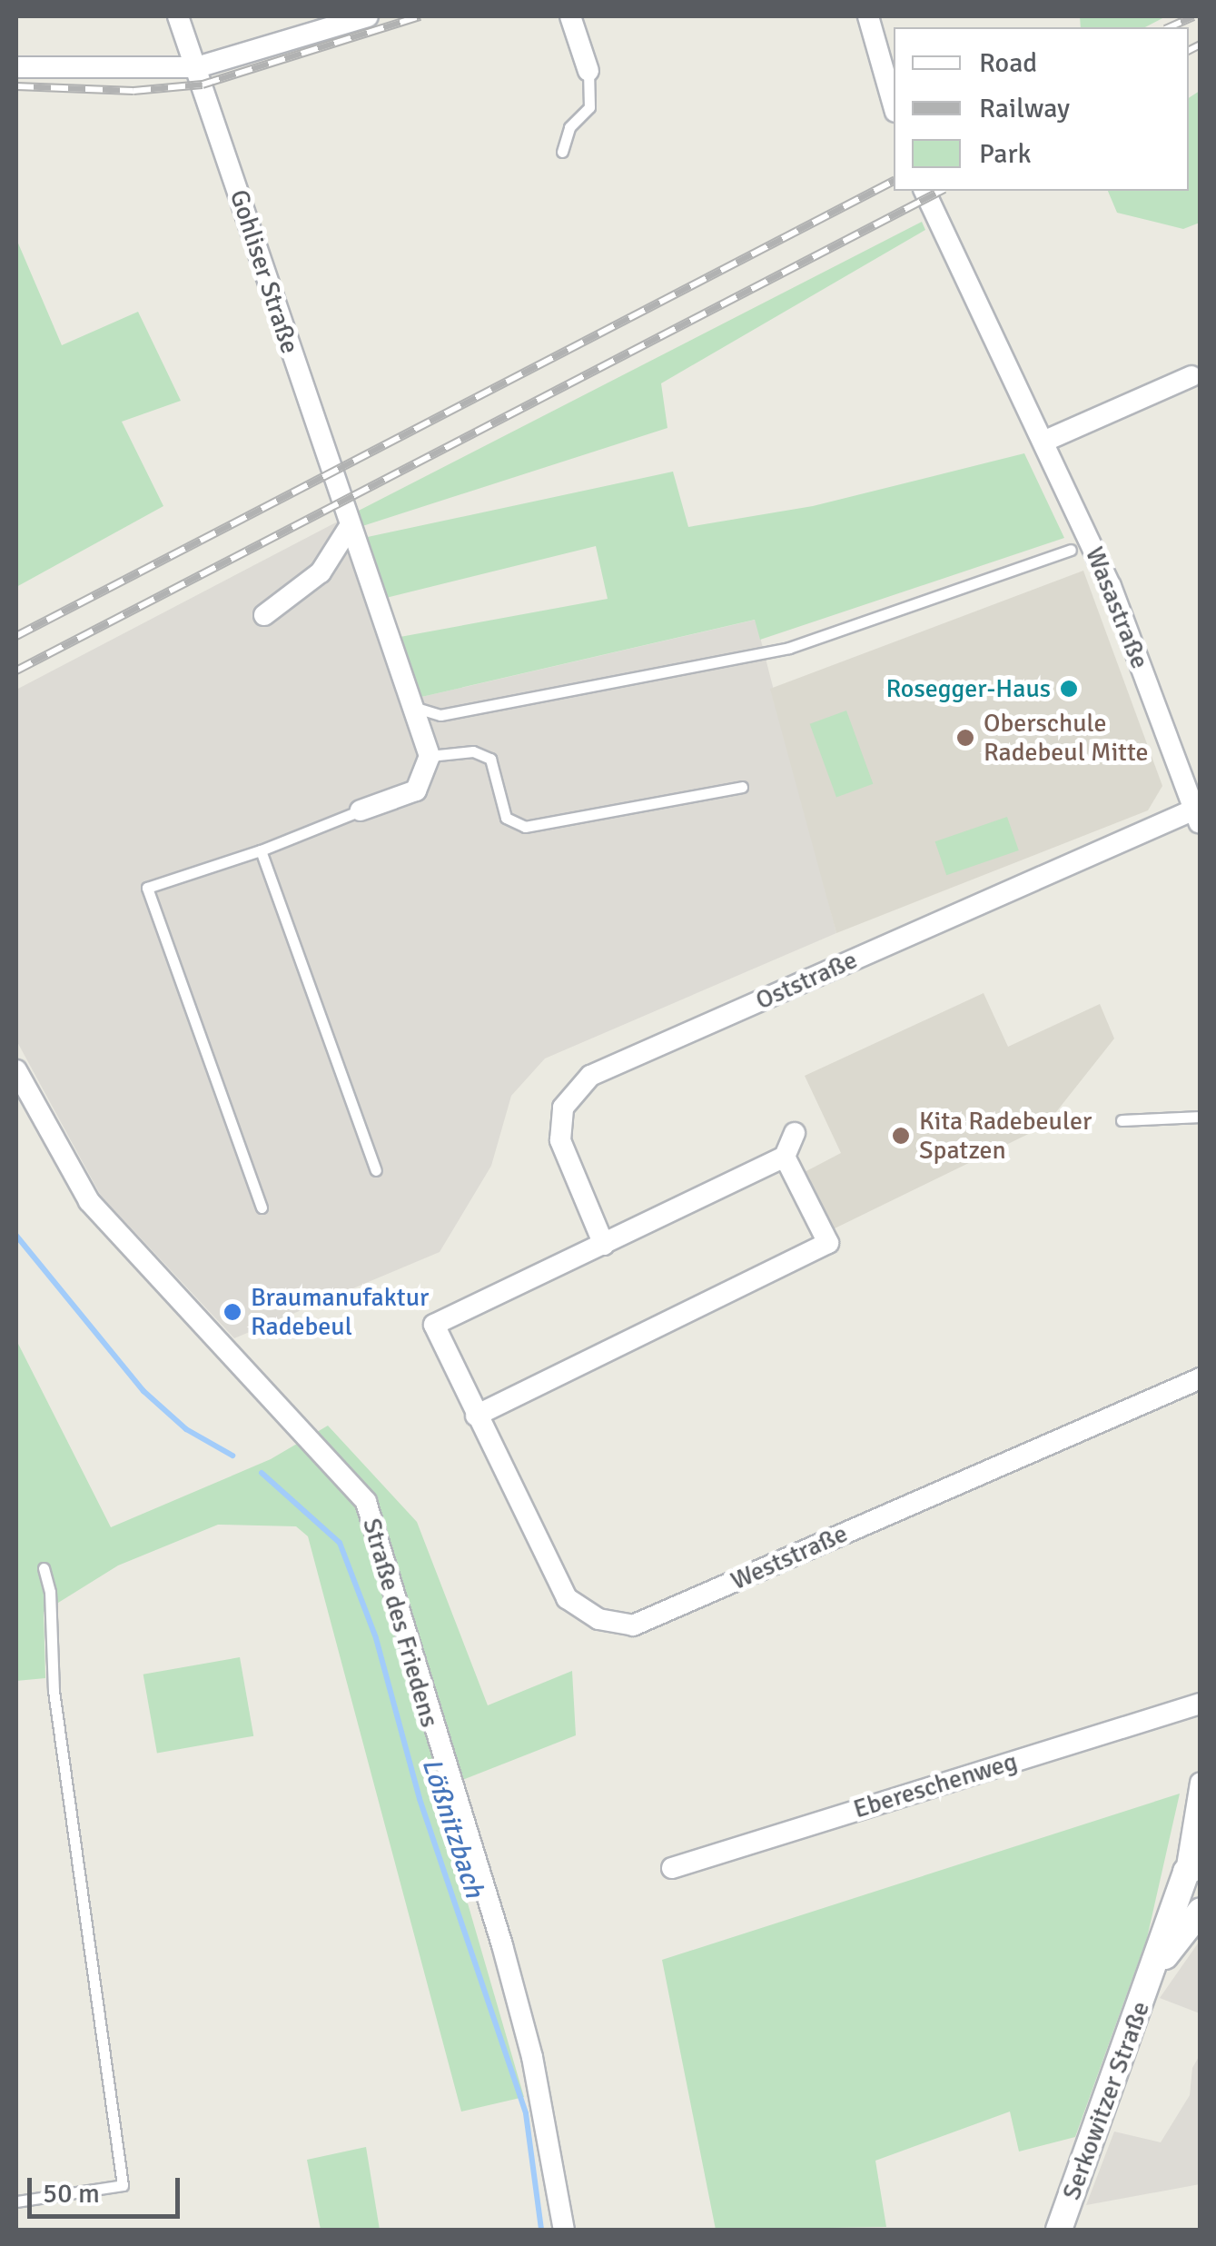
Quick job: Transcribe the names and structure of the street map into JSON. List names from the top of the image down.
{
  "streets": {
    "street": [
      "Gohliser Straße",
      "Wasastraße",
      "Oststraße",
      "Weststraße",
      "Straße des Friedens",
      "Ebereschenweg",
      "Serkowitzer Straße"
    ]
  },
  "crossings": [
    ["Wasastraße", "Oststraße"],
    ["Oststraße", "Weststraße"]
  ],
  "water": ["Lößnitzbach"],
  "places": [
    "Rosegger-Haus",
    "Oberschule Radebeul Mitte",
    "Kita Radebeuler Spatzen",
    "Braumanufaktur Radebeul"
  ],
  "legend": ["Road", "Railway", "Park"],
  "scale_bar": "50 m"
}
